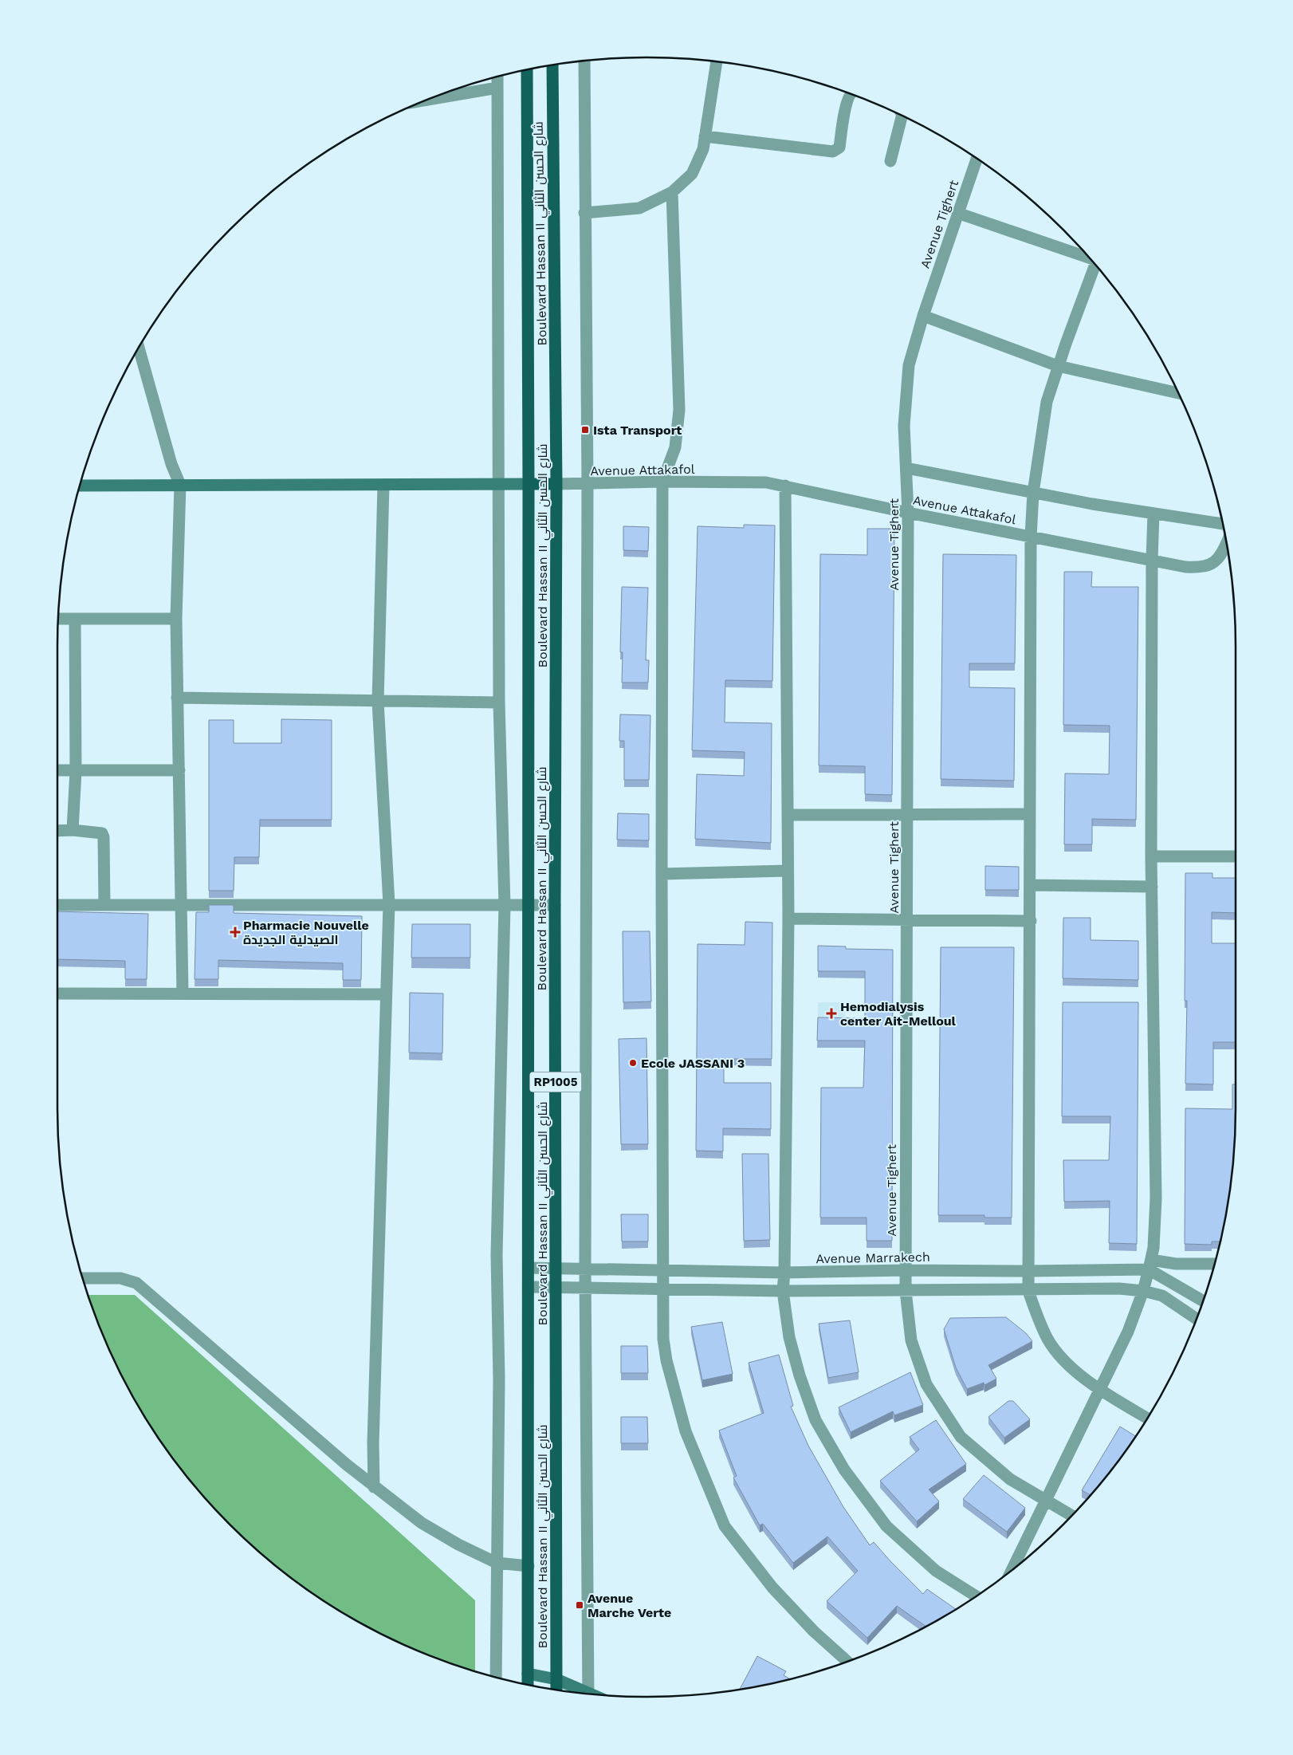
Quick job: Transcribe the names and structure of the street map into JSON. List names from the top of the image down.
{
  "streets": {
    "main road": ["Boulevard Hassan II شارع الحسن الثاني", "RP1005"],
    "street": ["Avenue Tighert", "Avenue Attakafol", "Avenue Marrakech"]
  },
  "crossings": [
    ["Avenue Tighert", "Avenue Attakafol"],
    ["Avenue Tighert", "Avenue Marrakech"],
    ["Boulevard Hassan II شارع الحسن الثاني", "Avenue Attakafol"],
    ["Boulevard Hassan II شارع الحسن الثاني", "Avenue Marrakech"]
  ],
  "places": {
    "transit": ["Ista Transport", "Avenue Marche Verte"],
    "health": ["Pharmacie Nouvelle الصيدلية الجديدة", "Hemodialysis center Ait-Melloul"],
    "other": ["Ecole JASSANI 3"]
  }
}
